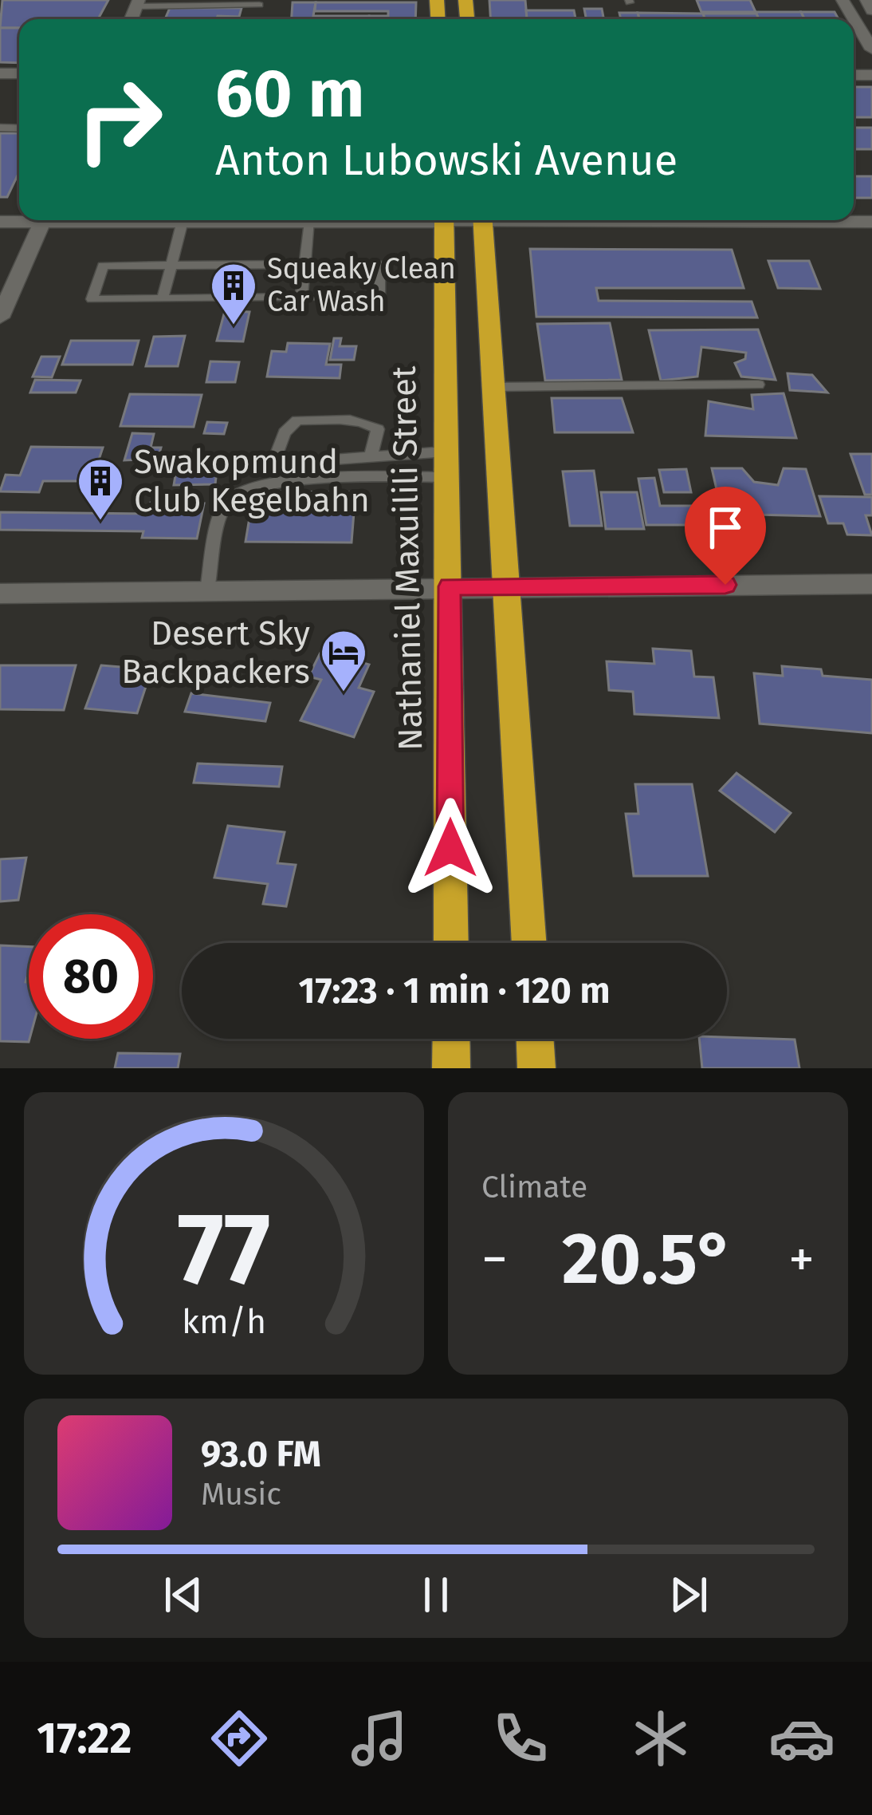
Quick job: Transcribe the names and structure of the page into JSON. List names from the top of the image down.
{
  "streets": {
    "highway": ["Nathaniel Maxuilili Street"]
  },
  "places": {
    "building": ["Squeaky Clean Car Wash", "Swakopmund Club Kegelbahn"],
    "hotel": ["Desert Sky Backpackers"]
  },
  "page": {
    "turn": ["60 m", "Anton Lubowski Avenue"],
    "limit": "80",
    "trip": "17:23 · 1 min · 120 m",
    "tile": "Climate",
    "heat": ["−", "20.5°", "+"],
    "song": ["93.0 FM", "Music"],
    "tabs": "17:22",
    "gauge": ["77", "km/h"]
  }
}
